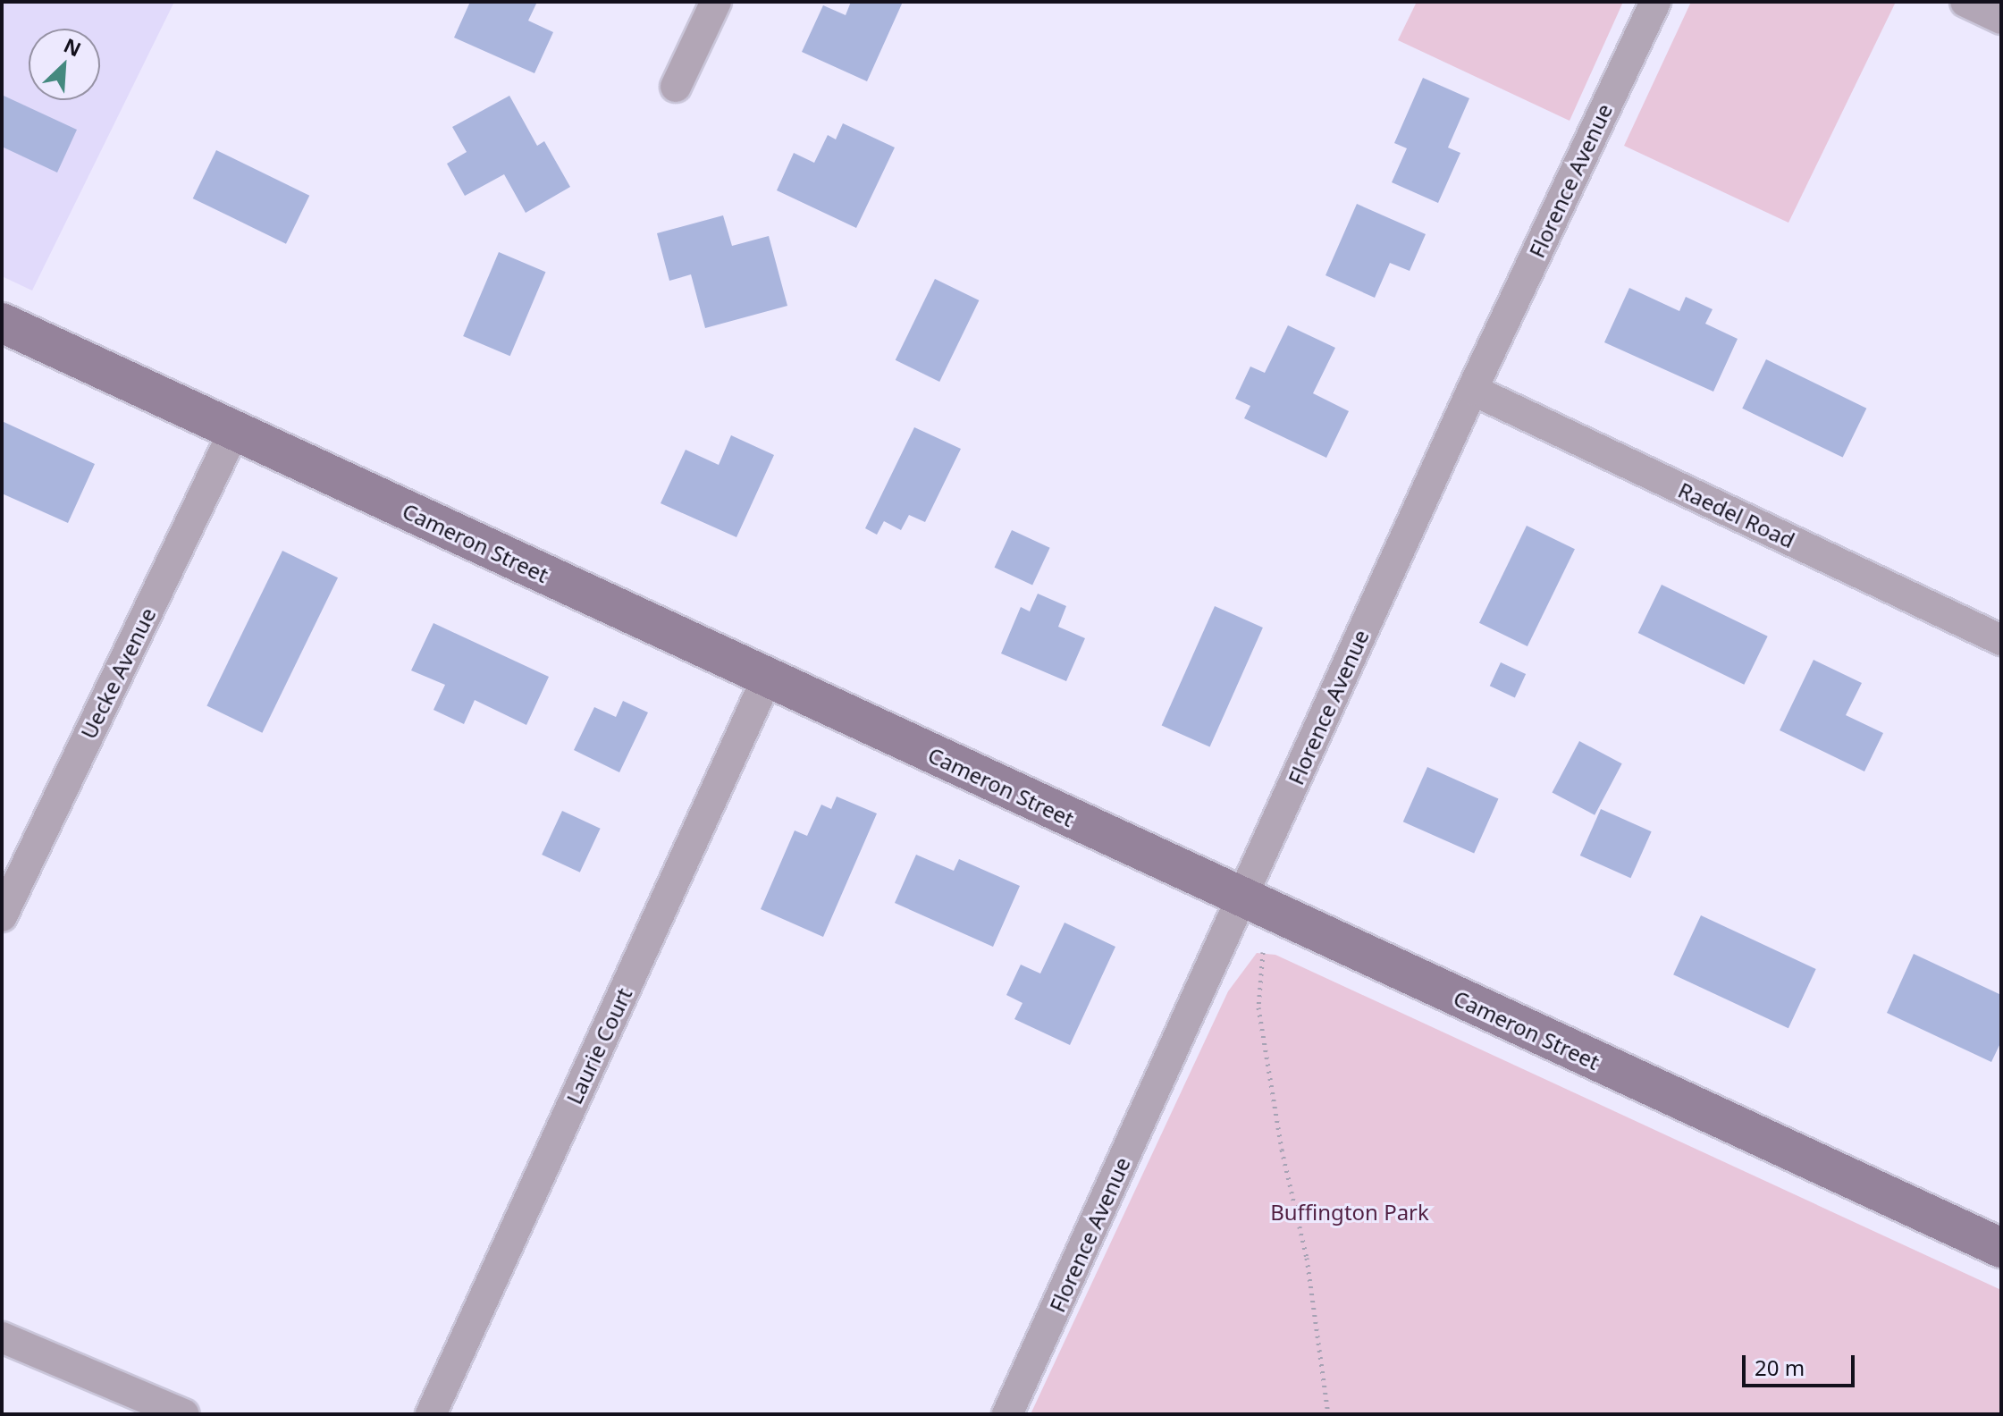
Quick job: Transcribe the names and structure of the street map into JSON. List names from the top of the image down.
{
  "streets": {
    "main road": ["Cameron Street"],
    "street": [
      "Florence Avenue",
      "Raedel Road",
      "Uecke Avenue",
      "Laurie Court"
    ]
  },
  "crossings": [
    ["Florence Avenue", "Raedel Road"],
    ["Florence Avenue", "Cameron Street"],
    ["Cameron Street", "Uecke Avenue"],
    ["Cameron Street", "Laurie Court"]
  ],
  "parks": ["Buffington Park"],
  "scale_bar": "20 m",
  "north": "top right"
}
